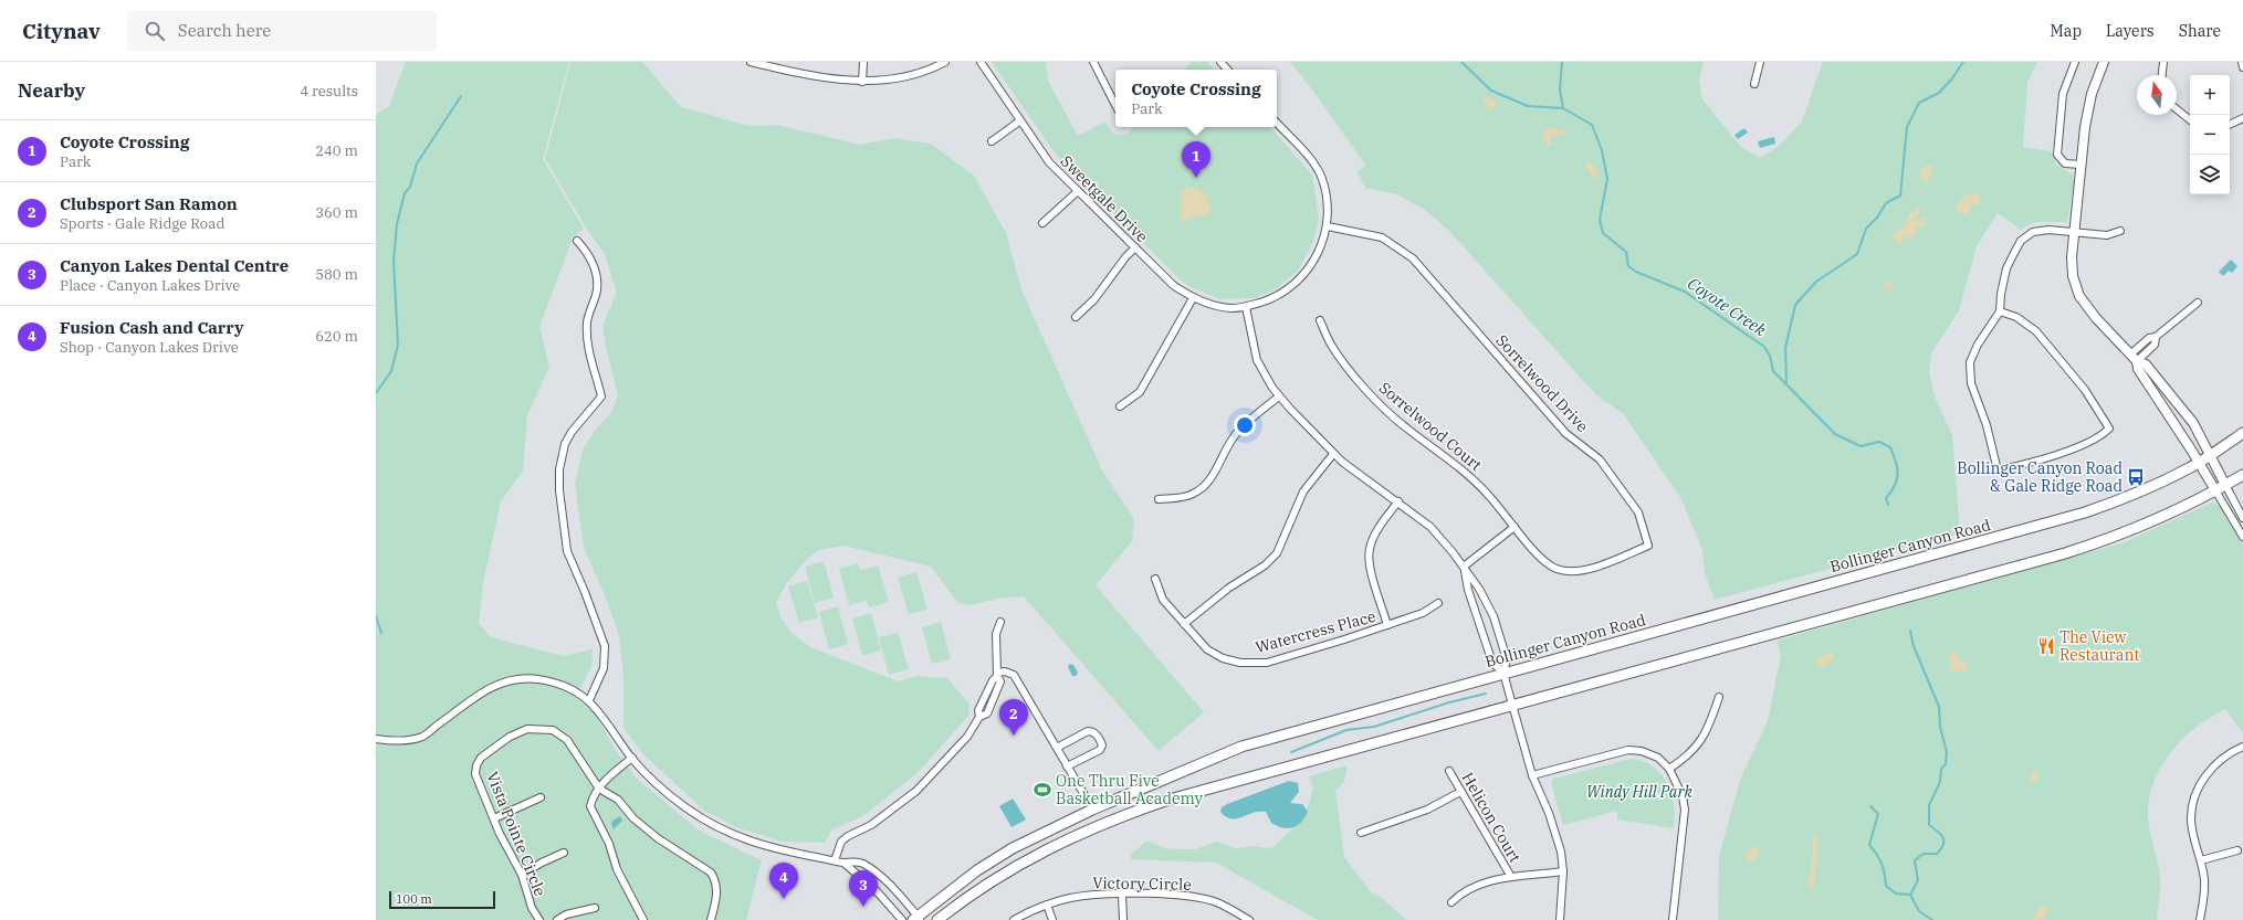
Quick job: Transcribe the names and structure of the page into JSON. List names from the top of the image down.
{
  "streets": {
    "main road": ["Bollinger Canyon Road"],
    "street": [
      "Sweetgale Drive",
      "Sorrelwood Drive",
      "Sorrelwood Court",
      "Watercress Place",
      "Helicon Court",
      "Vista Pointe Circle",
      "Victory Circle"
    ]
  },
  "crossings": [
    ["Sweetgale Drive", "Sorrelwood Drive"],
    ["Sorrelwood Drive", "Sorrelwood Court"]
  ],
  "water": ["Coyote Creek"],
  "parks": ["Windy Hill Park"],
  "places": {
    "bus stop": ["Bollinger Canyon Road & Gale Ridge Road"],
    "restaurant": ["The View Restaurant"],
    "sports": ["One Thru Five Basketball Academy"]
  },
  "scale_bar": "100 m",
  "north": "top",
  "page": {
    "header": "Citynav",
    "search": "Search here",
    "nav": ["Map", "Layers", "Share"],
    "heading": ["Nearby", "4 results"],
    "popup": ["Coyote Crossing", "Park"],
    "map_buttons": ["+", "−"],
    "list": [
      {
        "mark": "1",
        "name": "Coyote Crossing",
        "note": "Park",
        "value": "240 m"
      },
      {
        "mark": "2",
        "name": "Clubsport San Ramon",
        "note": "Sports · Gale Ridge Road",
        "value": "360 m"
      },
      {
        "mark": "3",
        "name": "Canyon Lakes Dental Centre",
        "note": "Place · Canyon Lakes Drive",
        "value": "580 m"
      },
      {
        "mark": "4",
        "name": "Fusion Cash and Carry",
        "note": "Shop · Canyon Lakes Drive",
        "value": "620 m"
      }
    ],
    "pins": [
      "1",
      "2",
      "4",
      "3"
    ],
    "scale": "100 m"
  }
}
